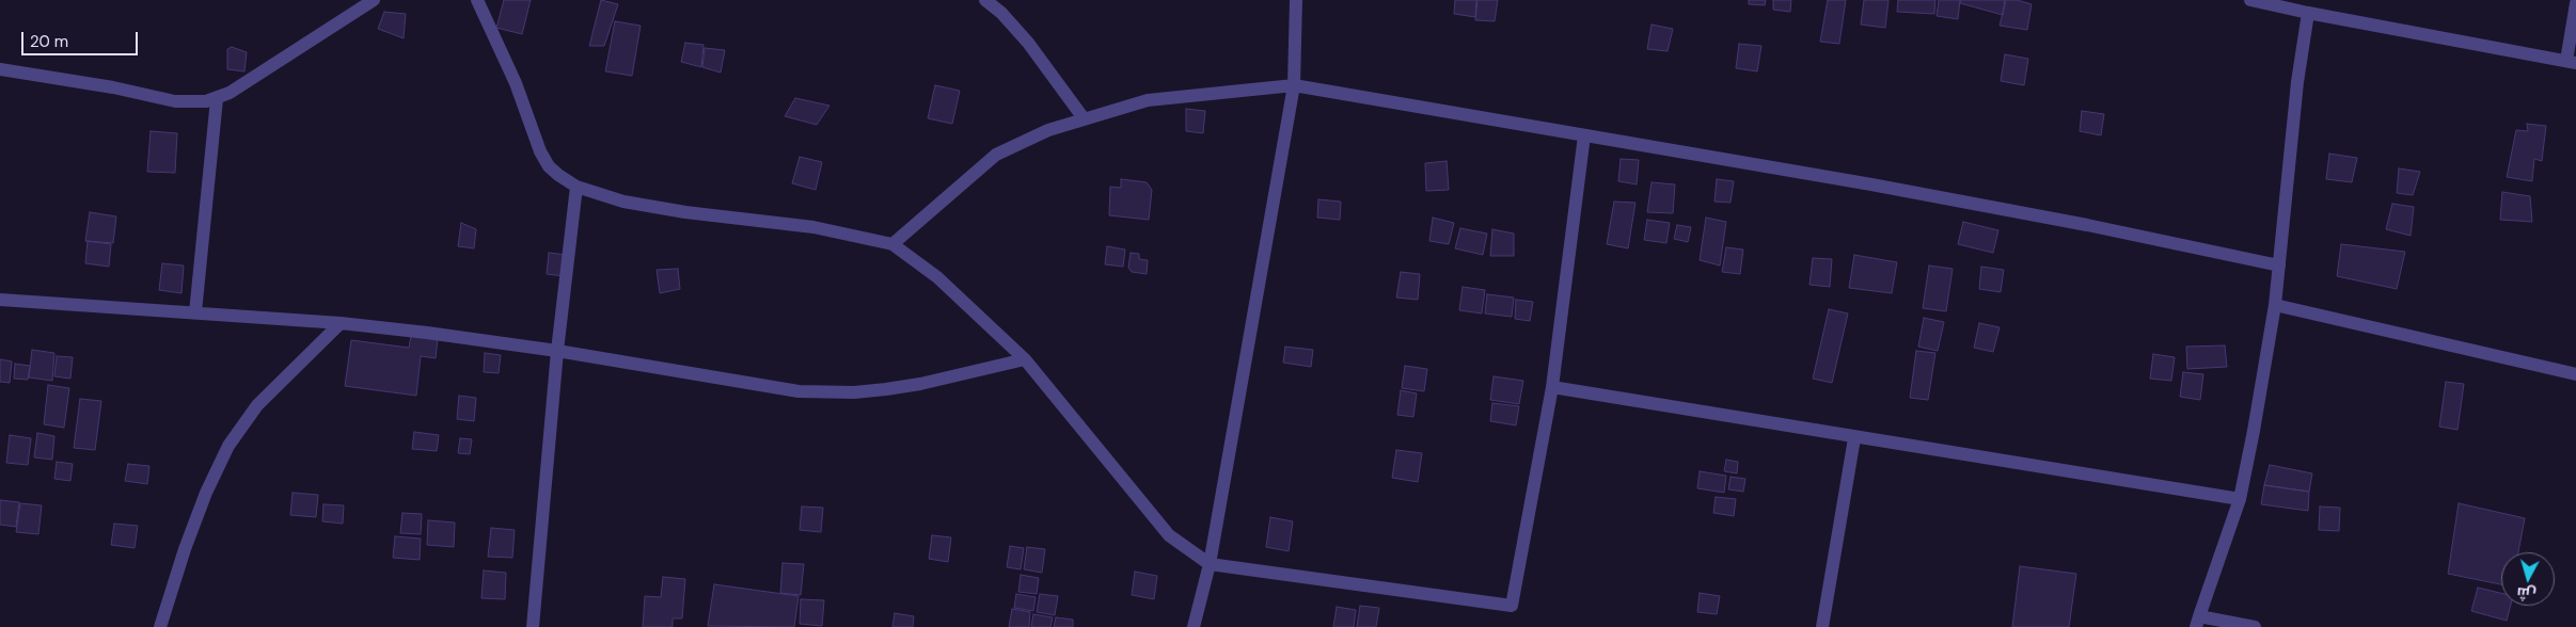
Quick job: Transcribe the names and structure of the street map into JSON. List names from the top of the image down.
{
  "scale_bar": "20 m",
  "north": "bottom"
}
